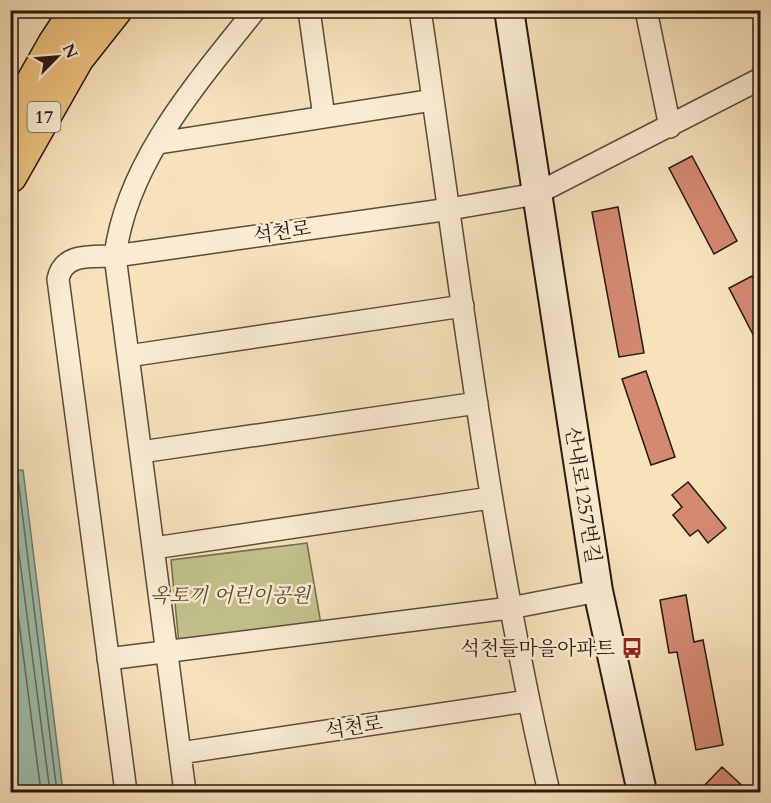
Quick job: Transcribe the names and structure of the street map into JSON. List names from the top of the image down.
{
  "streets": {
    "main road": ["17", "산내로1257번길"],
    "street": ["석천로"]
  },
  "crossings": [
    ["석천로", "산내로1257번길"]
  ],
  "parks": ["옥토끼 어린이공원"],
  "places": {
    "bus stop": ["석천들마을아파트"]
  },
  "north": "top right"
}
